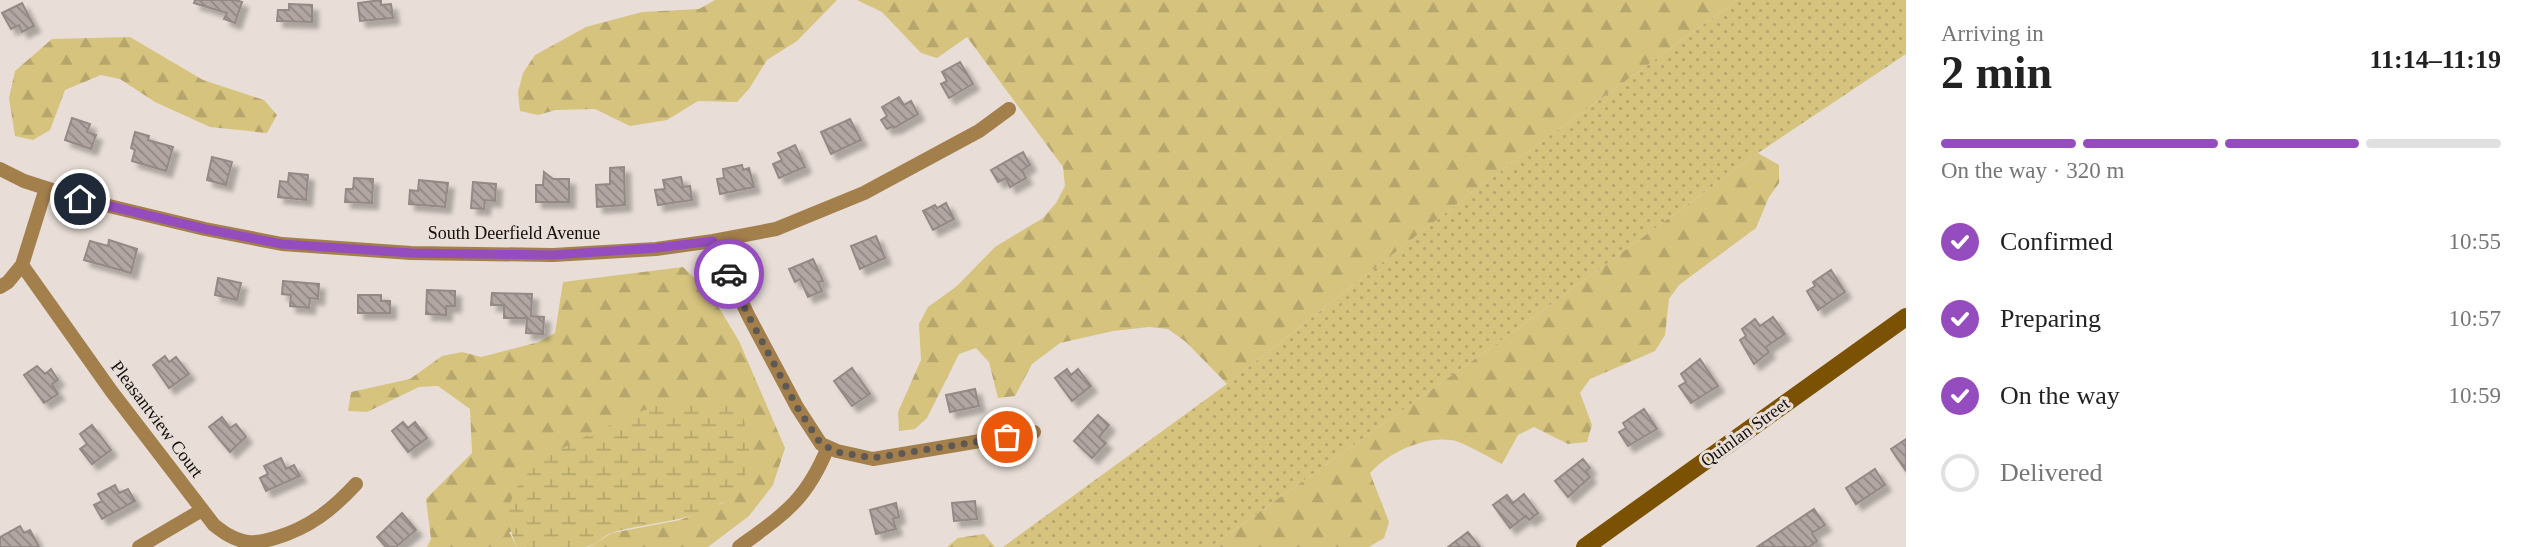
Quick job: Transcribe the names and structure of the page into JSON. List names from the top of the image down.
{
  "streets": {
    "street": ["South Deerfield Avenue", "Pleasantview Court", "Quinlan Street"]
  },
  "page": {
    "heading": ["2 min", "Arriving in", "11:14–11:19"],
    "bar": "On the way · 320 m",
    "list": [
      ["Confirmed", "10:55"],
      ["Preparing", "10:57"],
      ["On the way", "10:59"],
      "Delivered"
    ]
  }
}
